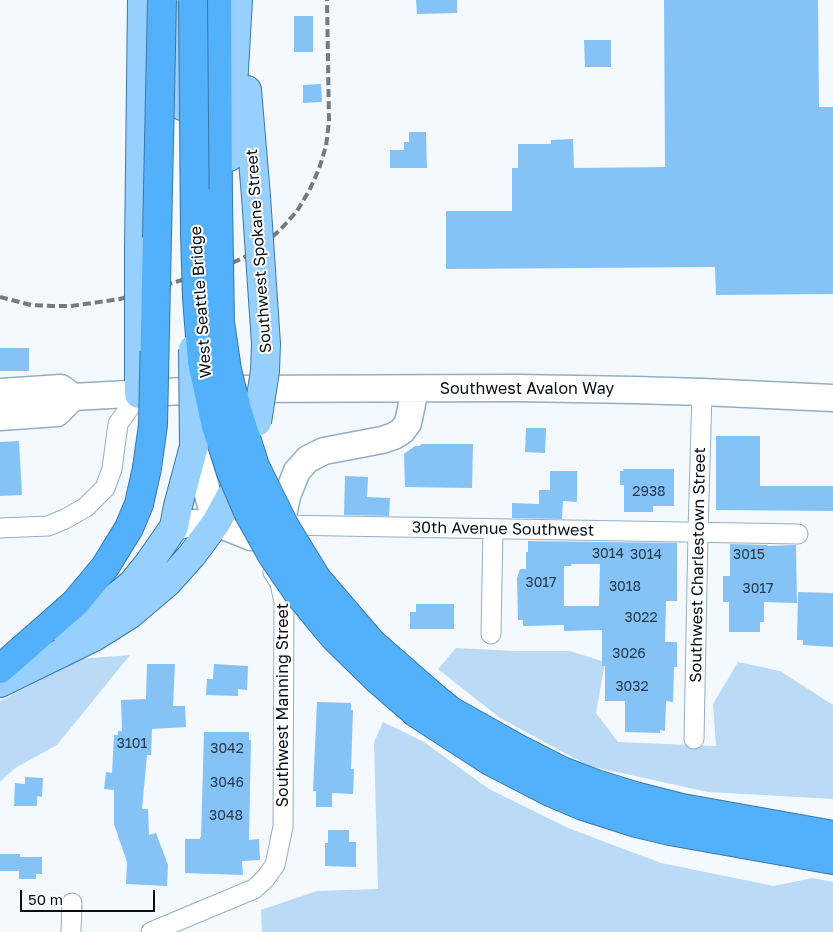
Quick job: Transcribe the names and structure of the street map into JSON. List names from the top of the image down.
{
  "streets": {
    "highway": ["West Seattle Bridge"],
    "main road": ["Southwest Spokane Street", "Southwest Avalon Way", "30th Avenue Southwest"],
    "street": ["Southwest Charlestown Street", "Southwest Manning Street"]
  },
  "crossings": [
    ["Southwest Avalon Way", "Southwest Charlestown Street"],
    ["30th Avenue Southwest", "Southwest Charlestown Street"],
    ["30th Avenue Southwest", "Southwest Manning Street"]
  ],
  "house_numbers": [
    "2938",
    "3014",
    "3014",
    "3015",
    "3017",
    "3018",
    "3017",
    "3022",
    "3026",
    "3032",
    "3101",
    "3042",
    "3046",
    "3048"
  ],
  "scale_bar": "50 m"
}
